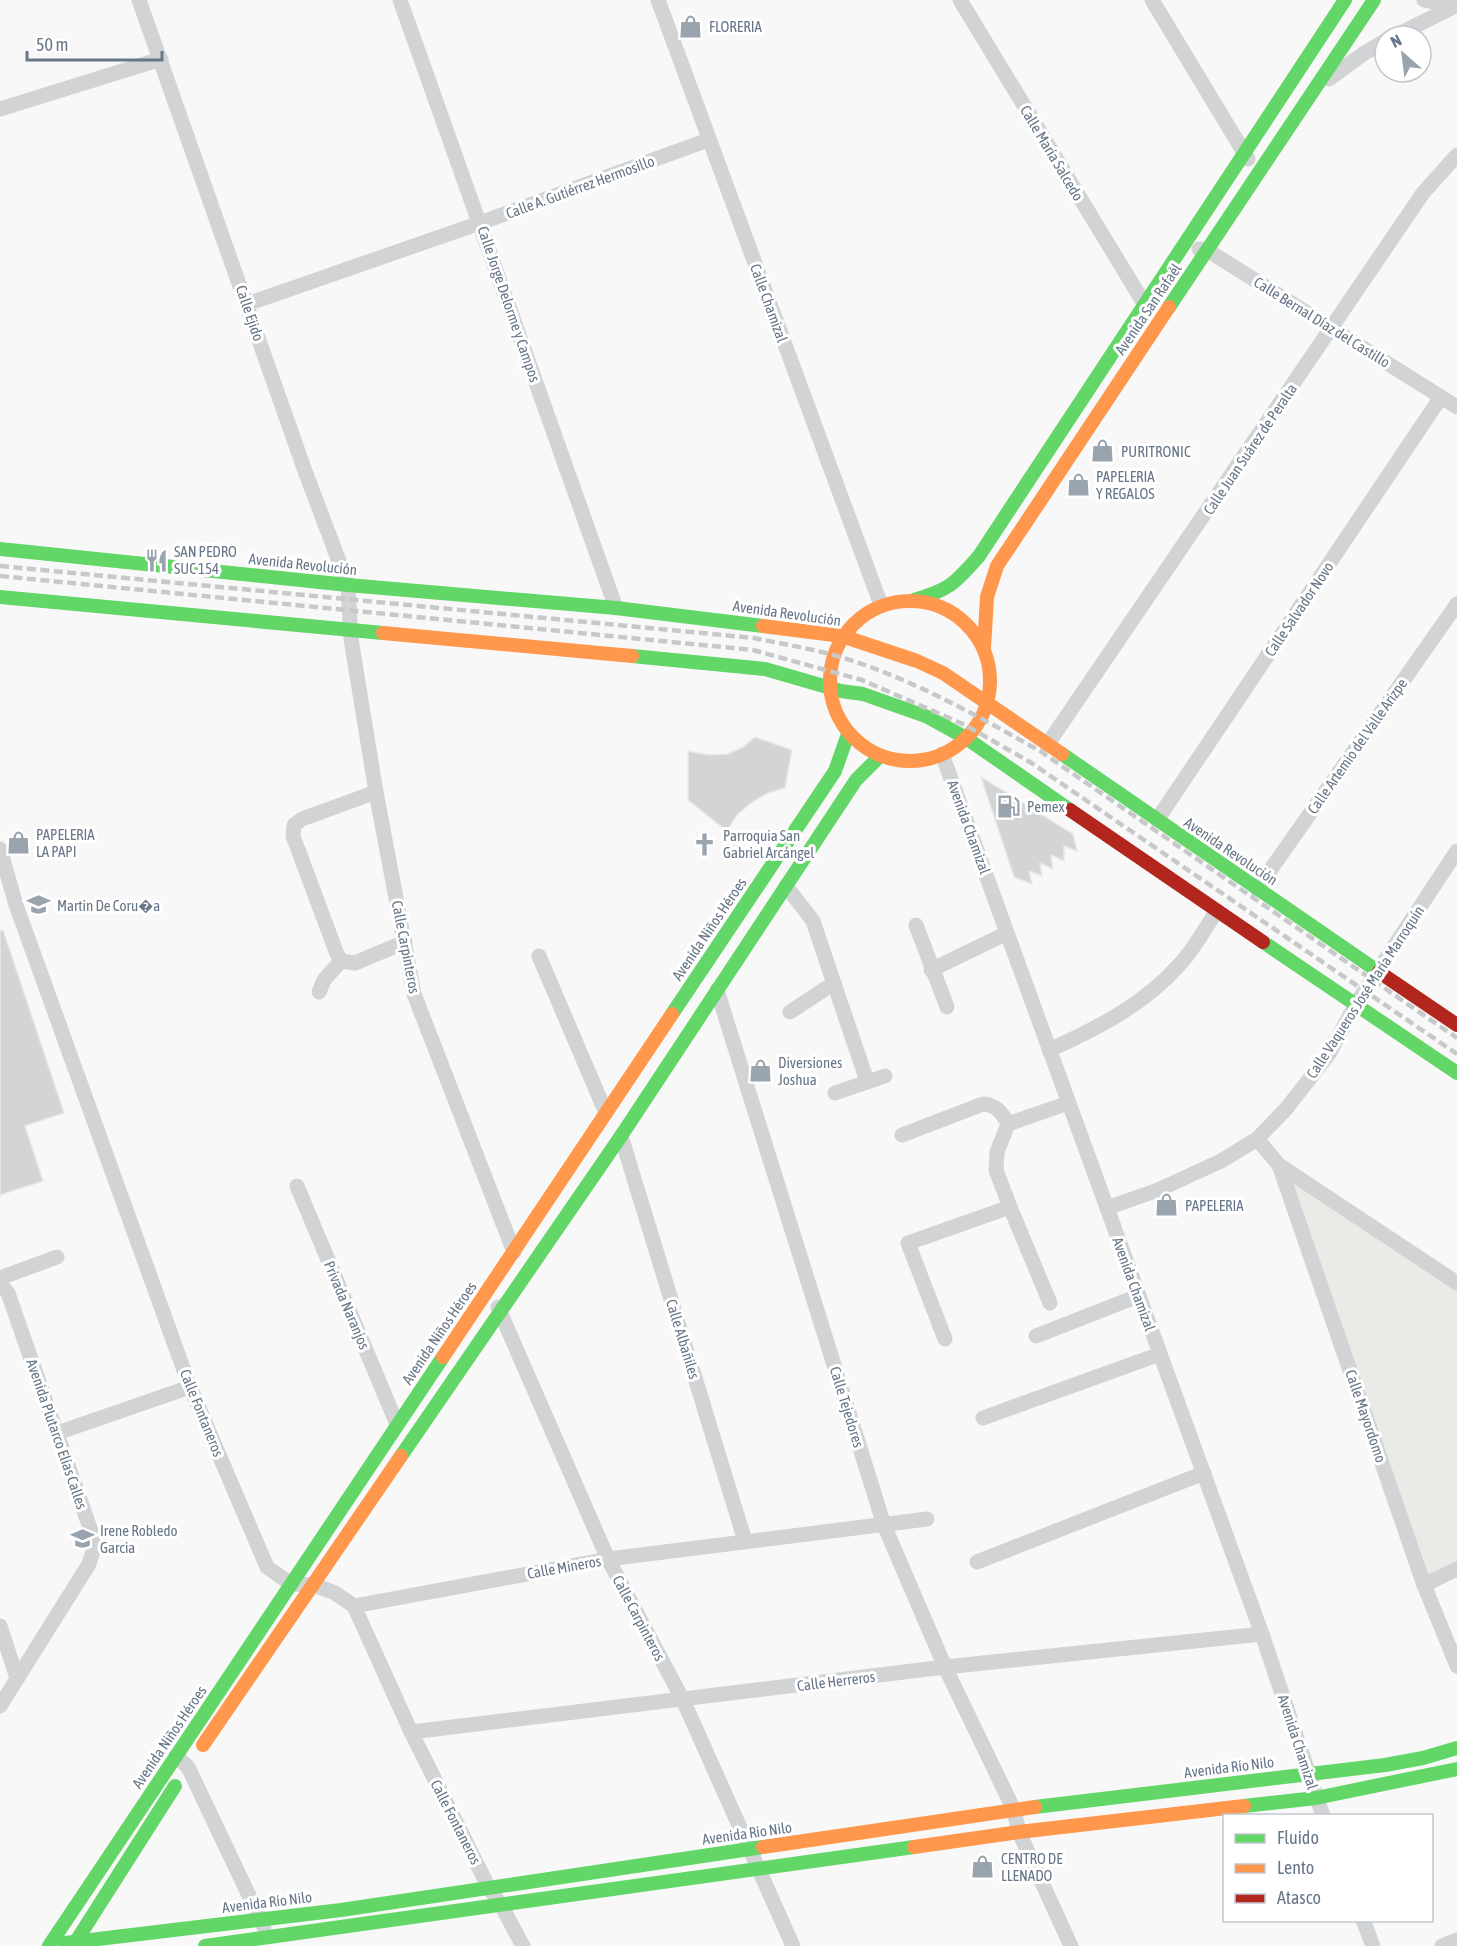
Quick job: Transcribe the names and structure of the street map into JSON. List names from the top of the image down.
{
  "streets": {
    "main road": [
      "Avenida San Rafaél",
      "Avenida Revolución",
      "Avenida Niños Héroes",
      "Avenida Río Nilo"
    ],
    "street": [
      "Calle María Salcedo",
      "Calle A. Gutiérrez Hermosillo",
      "Calle Chamizal",
      "Calle Jorge Delorme y Campos",
      "Calle Ejido",
      "Calle Bernal Díaz del Castillo",
      "Calle Juan Suárez de Peralta",
      "Calle Salvador Novo",
      "Calle Artemio del Valle Arizpe",
      "Avenida Chamizal",
      "Calle Carpinteros",
      "Calle Vaqueros José María Marroquín",
      "Privada Naranjos",
      "Calle Albañiles",
      "Calle Tejedores",
      "Calle Fontaneros",
      "Calle Mayordomo",
      "Avenida Plutarco Elías Calles",
      "Calle Mineros",
      "Calle Herreros"
    ]
  },
  "crossings": [
    ["Calle María Salcedo", "Avenida San Rafaél"],
    ["Calle A. Gutiérrez Hermosillo", "Calle Chamizal"],
    ["Calle A. Gutiérrez Hermosillo", "Calle Jorge Delorme y Campos"],
    ["Calle A. Gutiérrez Hermosillo", "Calle Ejido"],
    ["Calle Jorge Delorme y Campos", "Avenida Revolución"],
    ["Avenida San Rafaél", "Calle Bernal Díaz del Castillo"],
    ["Calle Ejido", "Avenida Revolución"],
    ["Calle Ejido", "Calle Carpinteros"],
    ["Calle Bernal Díaz del Castillo", "Calle Juan Suárez de Peralta"],
    ["Calle Bernal Díaz del Castillo", "Calle Salvador Novo"],
    ["Calle Juan Suárez de Peralta", "Avenida Revolución"],
    ["Avenida Revolución", "Calle Salvador Novo"],
    ["Avenida Revolución", "Calle Artemio del Valle Arizpe"],
    ["Avenida Revolución", "Calle Vaqueros José María Marroquín"],
    ["Avenida Chamizal", "Calle Vaqueros José María Marroquín"],
    ["Avenida Chamizal", "Calle Herreros"],
    ["Avenida Chamizal", "Avenida Río Nilo"],
    ["Avenida Niños Héroes", "Calle Carpinteros"],
    ["Avenida Niños Héroes", "Privada Naranjos"],
    ["Avenida Niños Héroes", "Calle Fontaneros"],
    ["Avenida Niños Héroes", "Avenida Río Nilo"],
    ["Calle Carpinteros", "Calle Mineros"],
    ["Calle Carpinteros", "Calle Herreros"],
    ["Calle Carpinteros", "Avenida Río Nilo"],
    ["Calle Albañiles", "Calle Mineros"],
    ["Calle Tejedores", "Calle Mineros"],
    ["Calle Tejedores", "Calle Herreros"],
    ["Calle Tejedores", "Avenida Río Nilo"],
    ["Calle Fontaneros", "Calle Mineros"],
    ["Calle Fontaneros", "Calle Herreros"],
    ["Calle Fontaneros", "Avenida Río Nilo"]
  ],
  "places": {
    "shop": [
      "FLORERIA",
      "PURITRONIC",
      "PAPELERIA Y REGALOS",
      "PAPELERIA LA PAPI",
      "Diversiones Joshua",
      "PAPELERIA",
      "CENTRO DE LLENADO"
    ],
    "restaurant": ["SAN PEDRO SUC 154"],
    "fuel station": ["Pemex"],
    "church": ["Parroquia San Gabriel Arcángel"],
    "school or university": ["Martin De Coru�a", "Irene Robledo Garcia"]
  },
  "legend": ["Fluido", "Lento", "Atasco"],
  "scale_bar": "50 m",
  "north": "top left"
}
